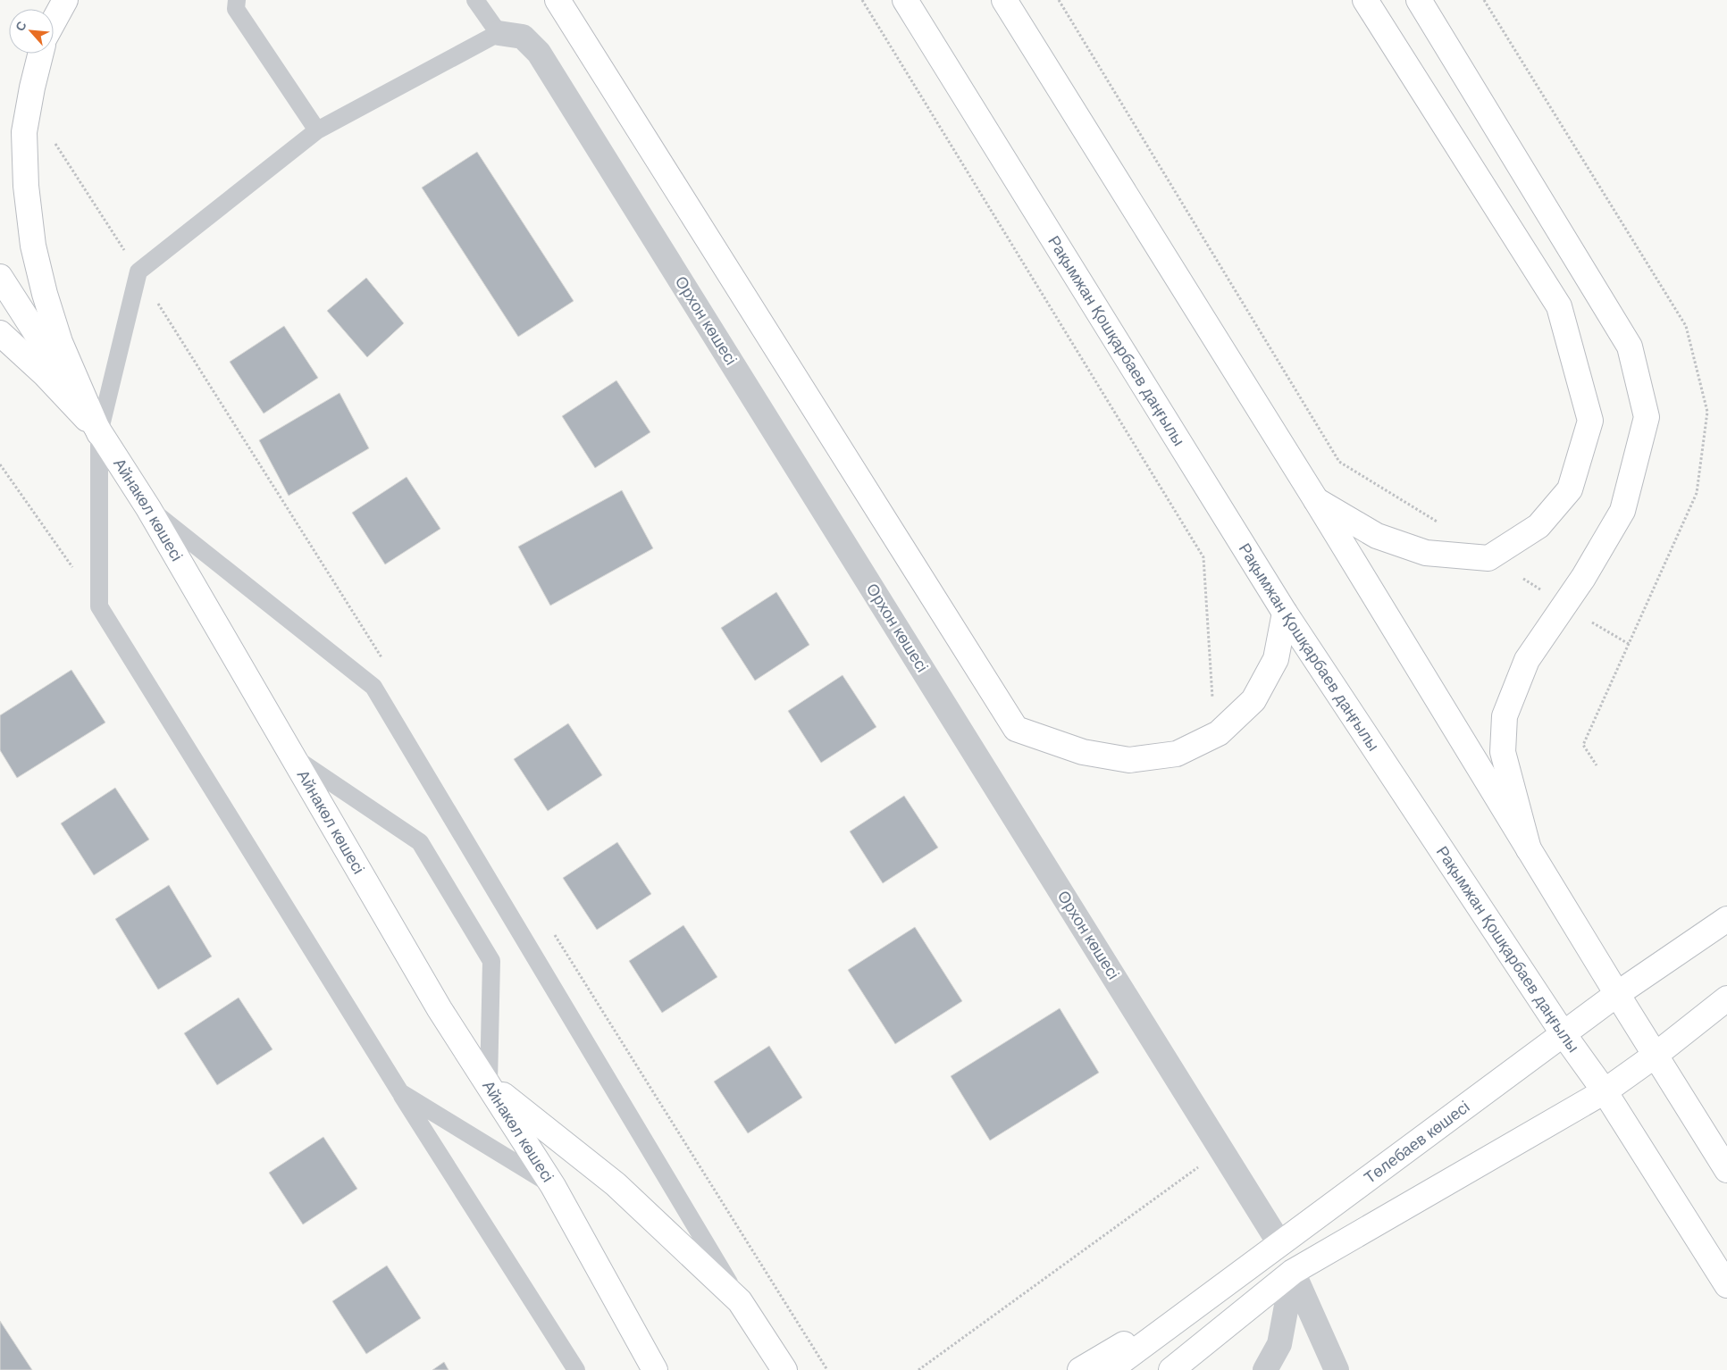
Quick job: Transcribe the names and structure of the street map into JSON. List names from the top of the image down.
{
  "streets": {
    "main road": ["Рақымжан Қошқарбаев даңғылы", "Айнакөл көшесі", "Төлебаев көшесі"],
    "street": ["Орхон көшесі"]
  },
  "crossings": [
    ["Орхон көшесі", "Төлебаев көшесі"],
    ["Рақымжан Қошқарбаев даңғылы", "Төлебаев көшесі"]
  ],
  "north": "top left"
}
